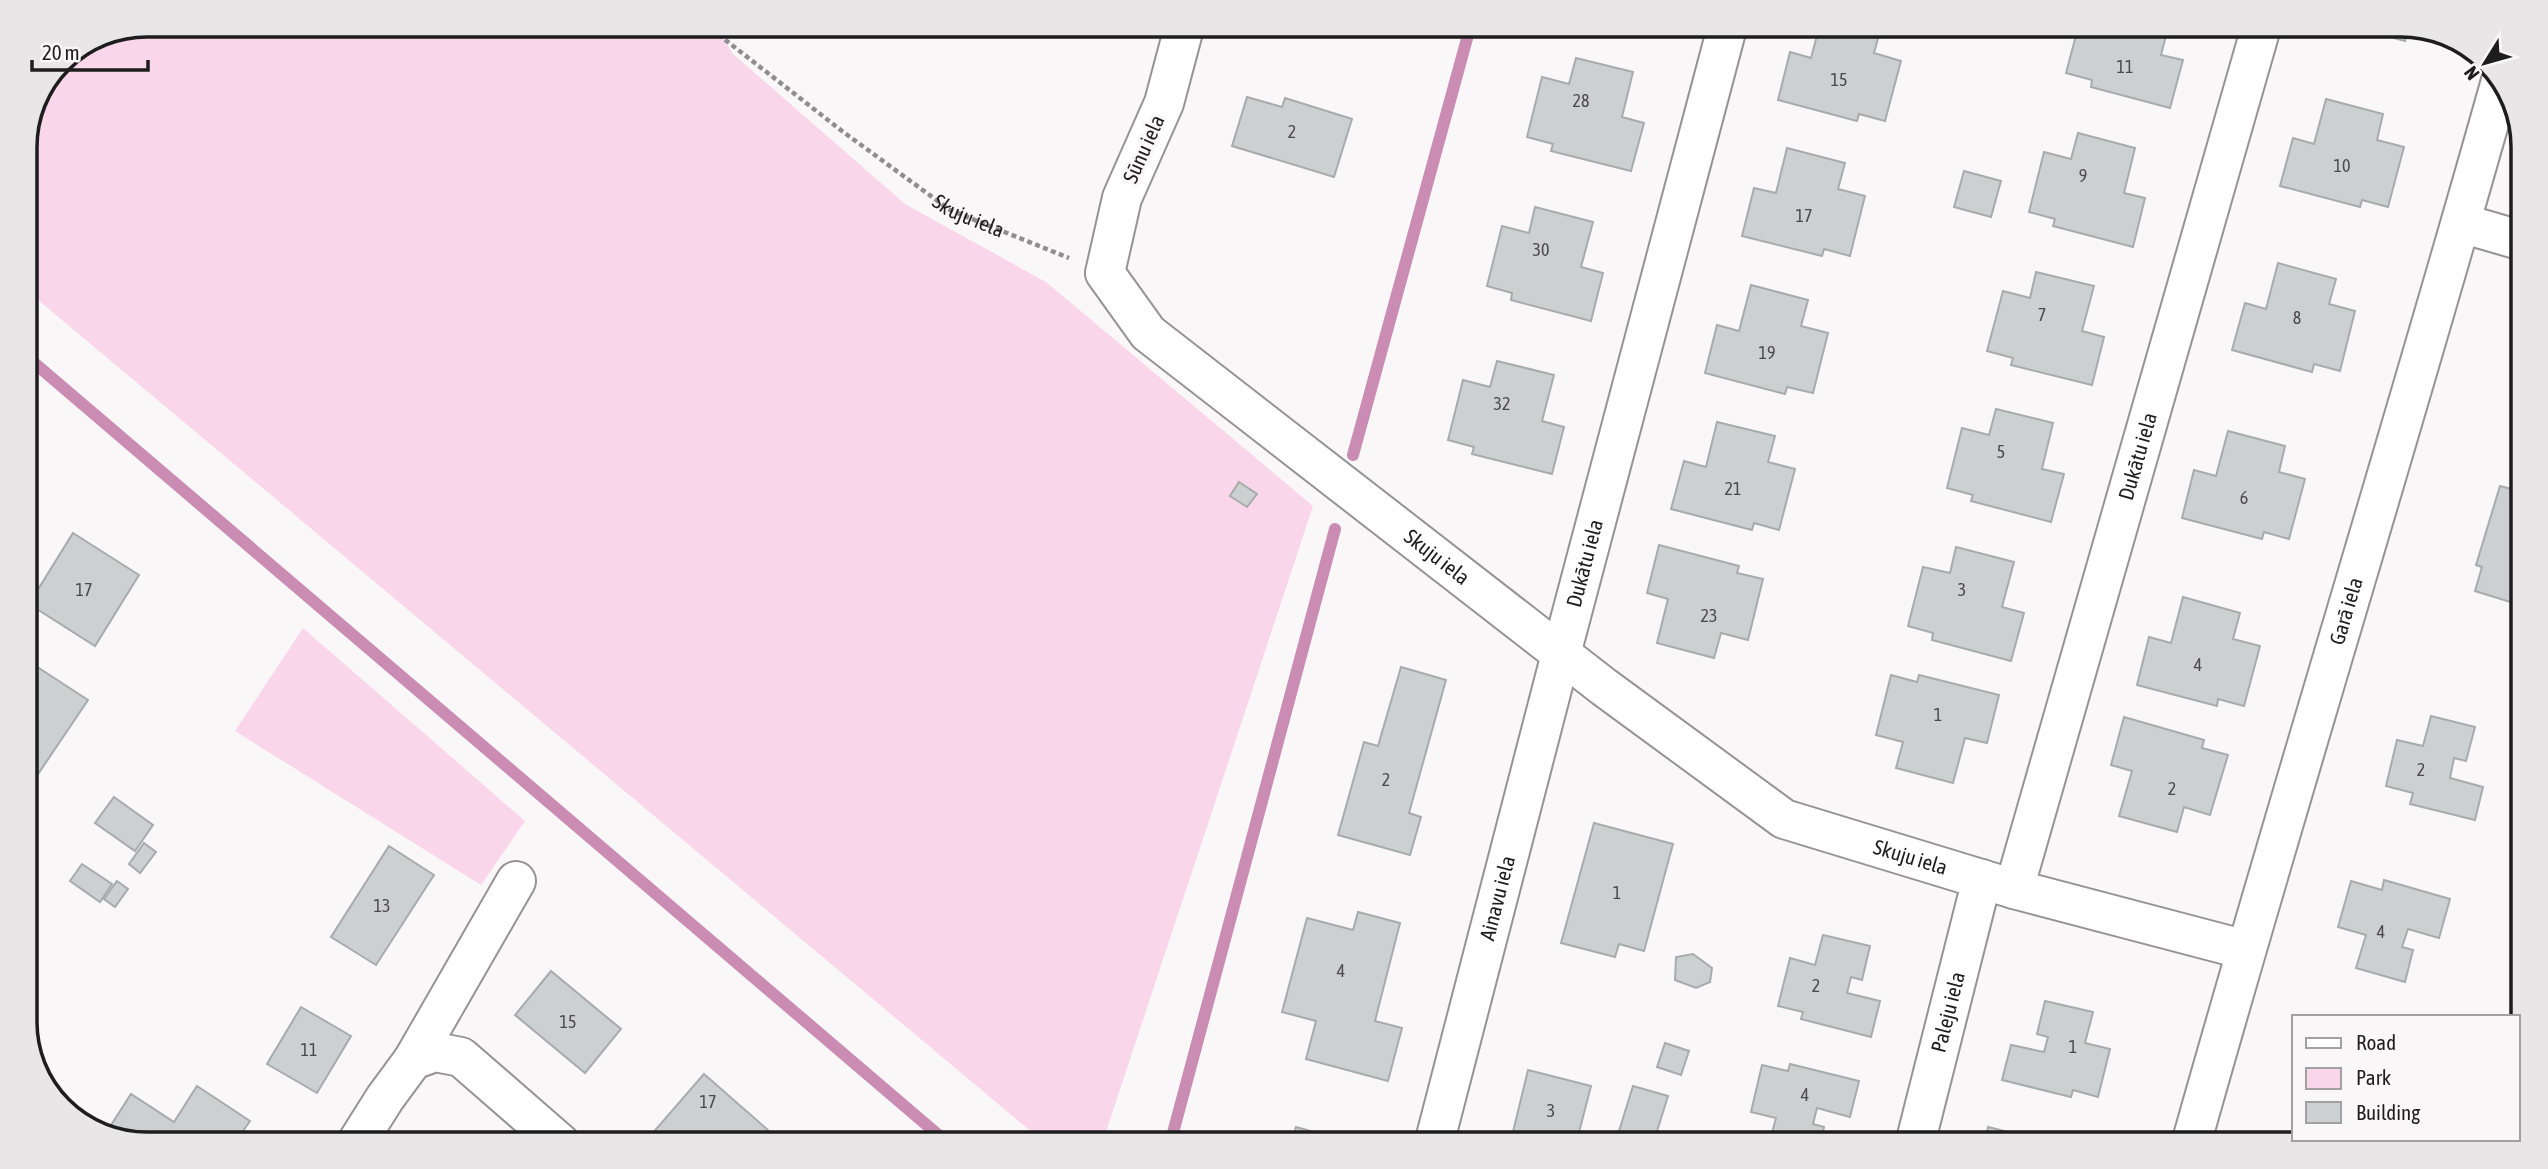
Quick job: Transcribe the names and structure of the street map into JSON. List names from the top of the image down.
{
  "streets": {
    "street": [
      "Sūnu iela",
      "Skuju iela",
      "Dukātu iela",
      "Garā iela",
      "Ainavu iela",
      "Paleju iela"
    ]
  },
  "crossings": [
    ["Sūnu iela", "Skuju iela"],
    ["Skuju iela", "Dukātu iela"],
    ["Skuju iela", "Garā iela"],
    ["Skuju iela", "Ainavu iela"],
    ["Skuju iela", "Paleju iela"],
    ["Dukātu iela", "Ainavu iela"],
    ["Dukātu iela", "Paleju iela"]
  ],
  "house_numbers": [
    "11",
    "15",
    "28",
    "2",
    "10",
    "9",
    "17",
    "30",
    "7",
    "8",
    "19",
    "32",
    "5",
    "21",
    "6",
    "17",
    "3",
    "23",
    "4",
    "1",
    "2",
    "2",
    "2",
    "1",
    "13",
    "4",
    "4",
    "2",
    "15",
    "1",
    "11",
    "4",
    "17",
    "3"
  ],
  "legend": ["Road", "Park", "Building"],
  "scale_bar": "20 m",
  "north": "bottom left"
}
